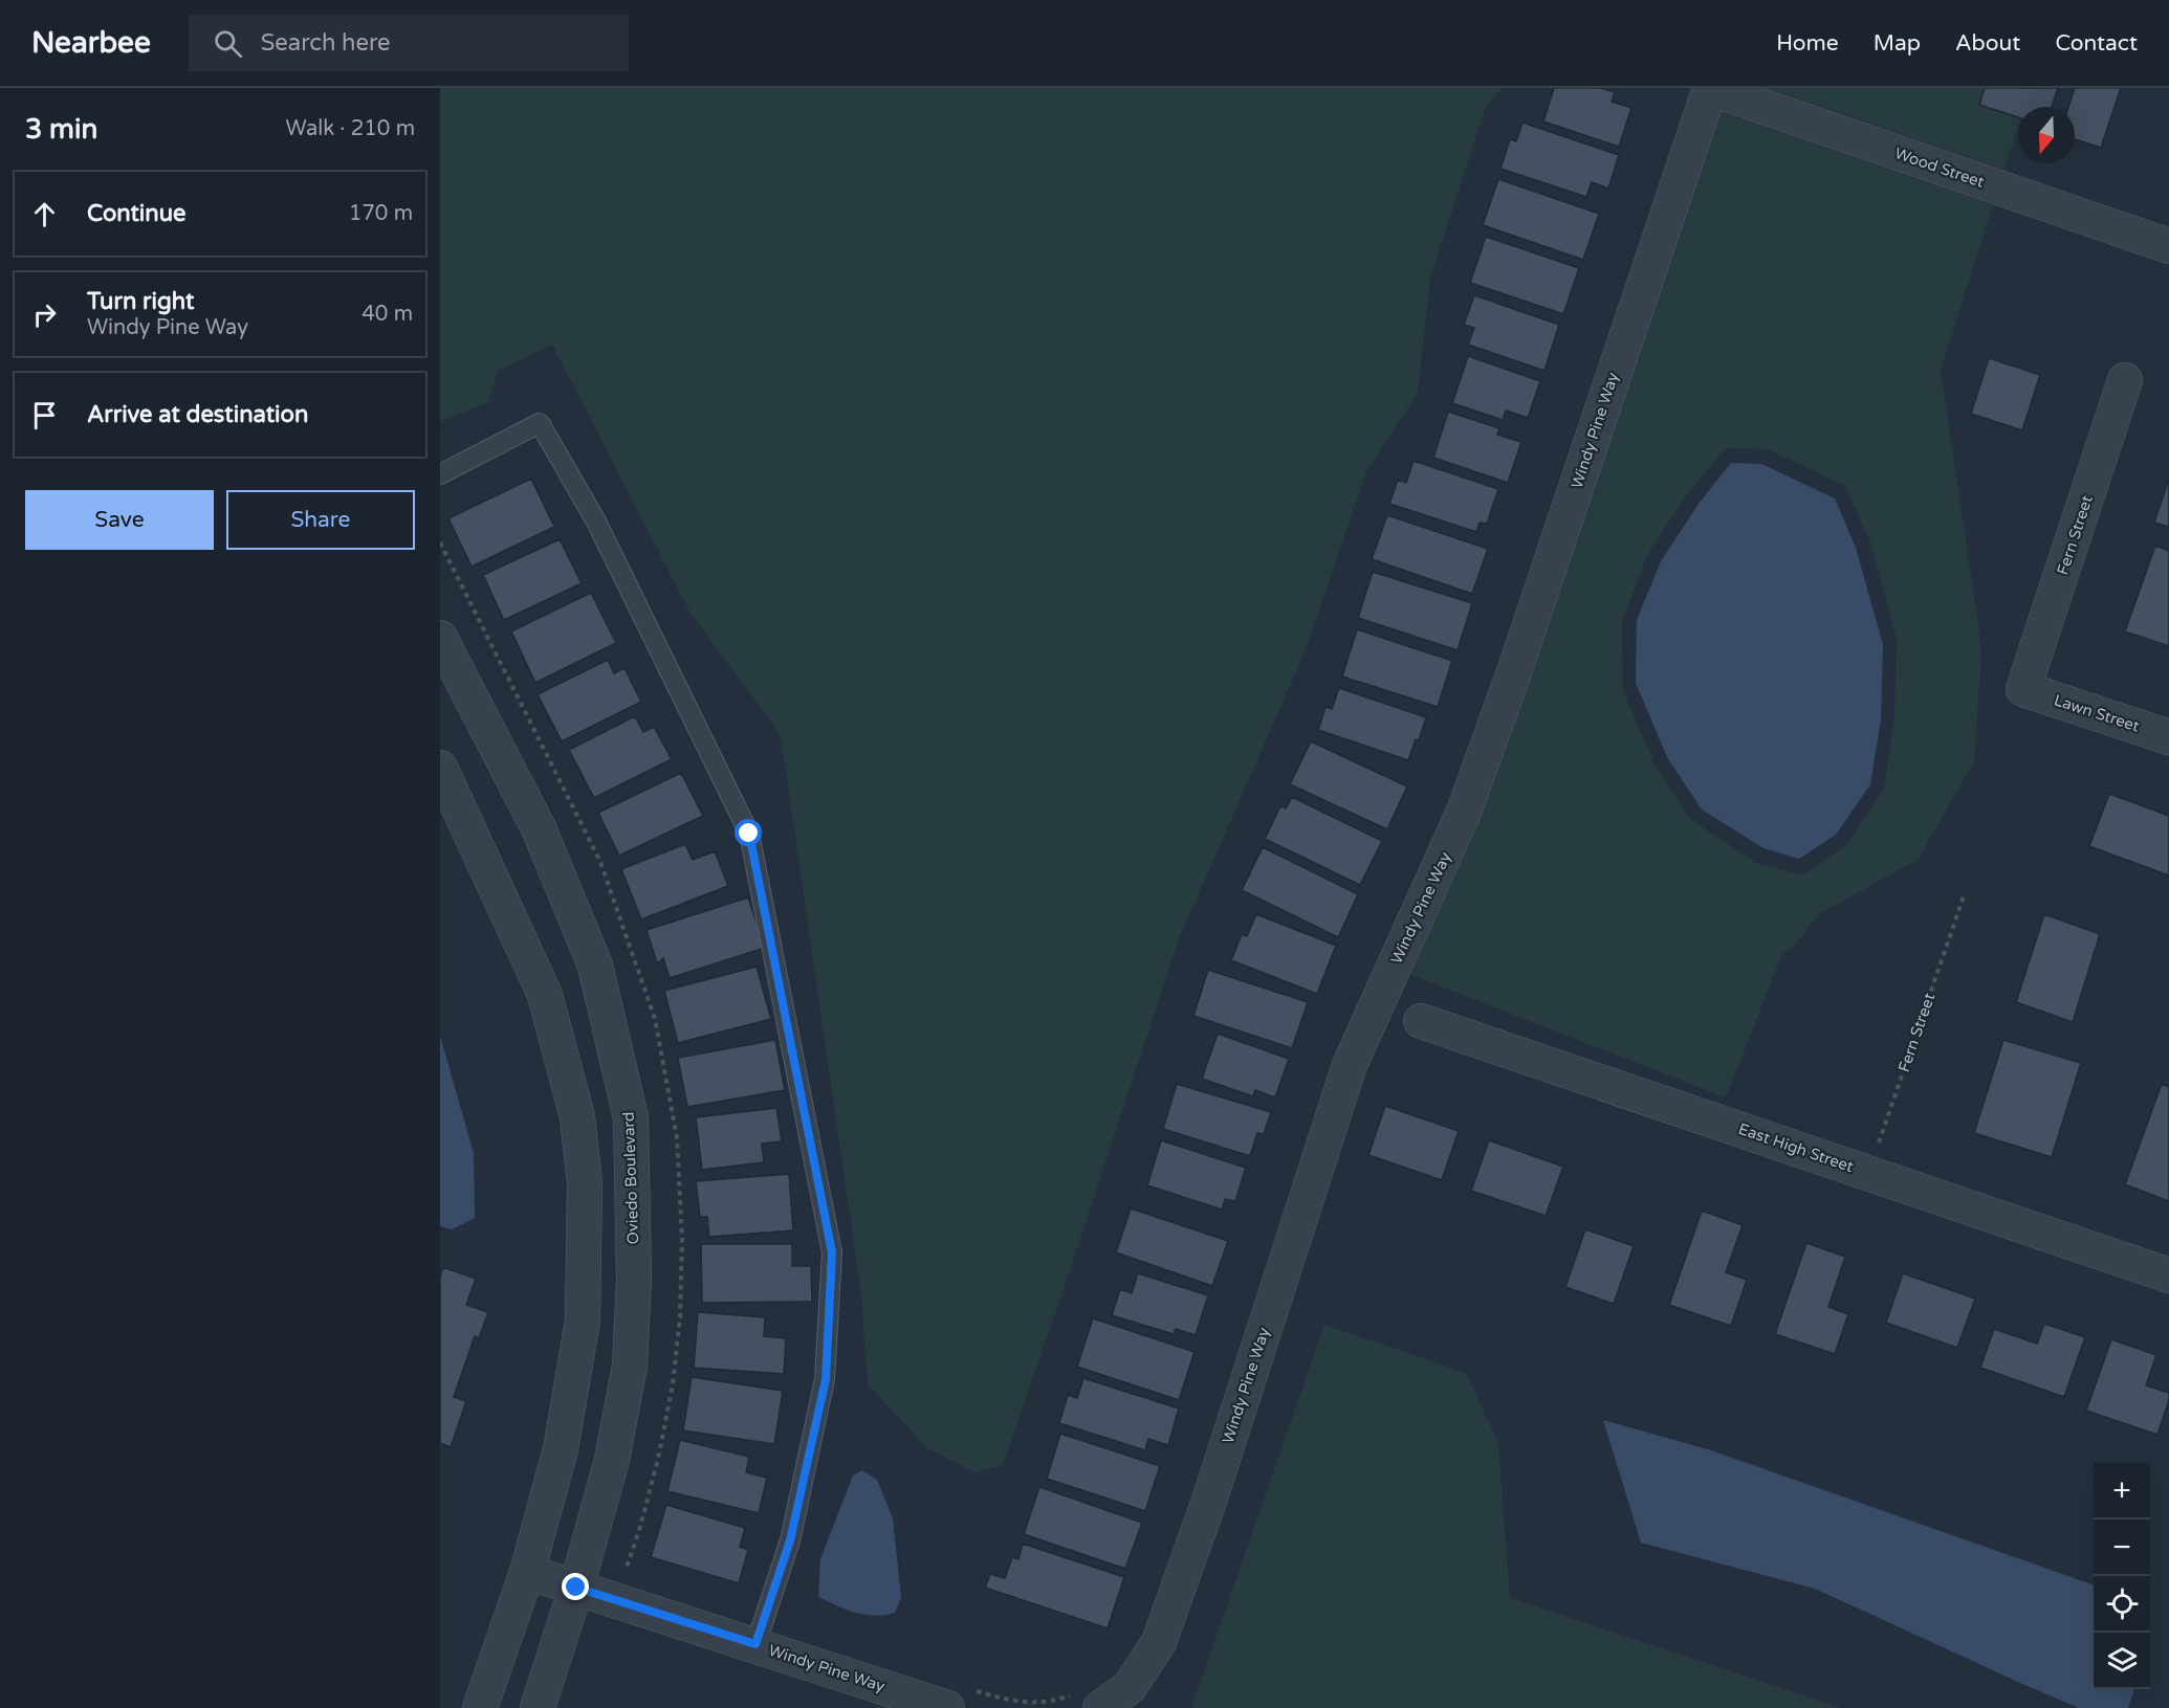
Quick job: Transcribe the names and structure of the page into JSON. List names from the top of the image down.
{
  "streets": {
    "street": [
      "Wood Street",
      "Windy Pine Way",
      "Fern Street",
      "Lawn Street",
      "East High Street",
      "Oviedo Boulevard"
    ]
  },
  "crossings": [
    ["Wood Street", "Windy Pine Way"],
    ["Windy Pine Way", "Oviedo Boulevard"],
    ["Fern Street", "Lawn Street"],
    ["Fern Street", "East High Street"]
  ],
  "north": "bottom",
  "page": {
    "header": "Nearbee",
    "search": "Search here",
    "nav": [
      "Home",
      "Map",
      "About",
      "Contact"
    ],
    "heading": ["3 min", "Walk · 210 m"],
    "list": [
      ["Continue", "170 m"],
      ["Turn right", "Windy Pine Way", "40 m"],
      "Arrive at destination"
    ],
    "buttons": ["Save", "Share"],
    "map_buttons": ["+", "−"]
  }
}
